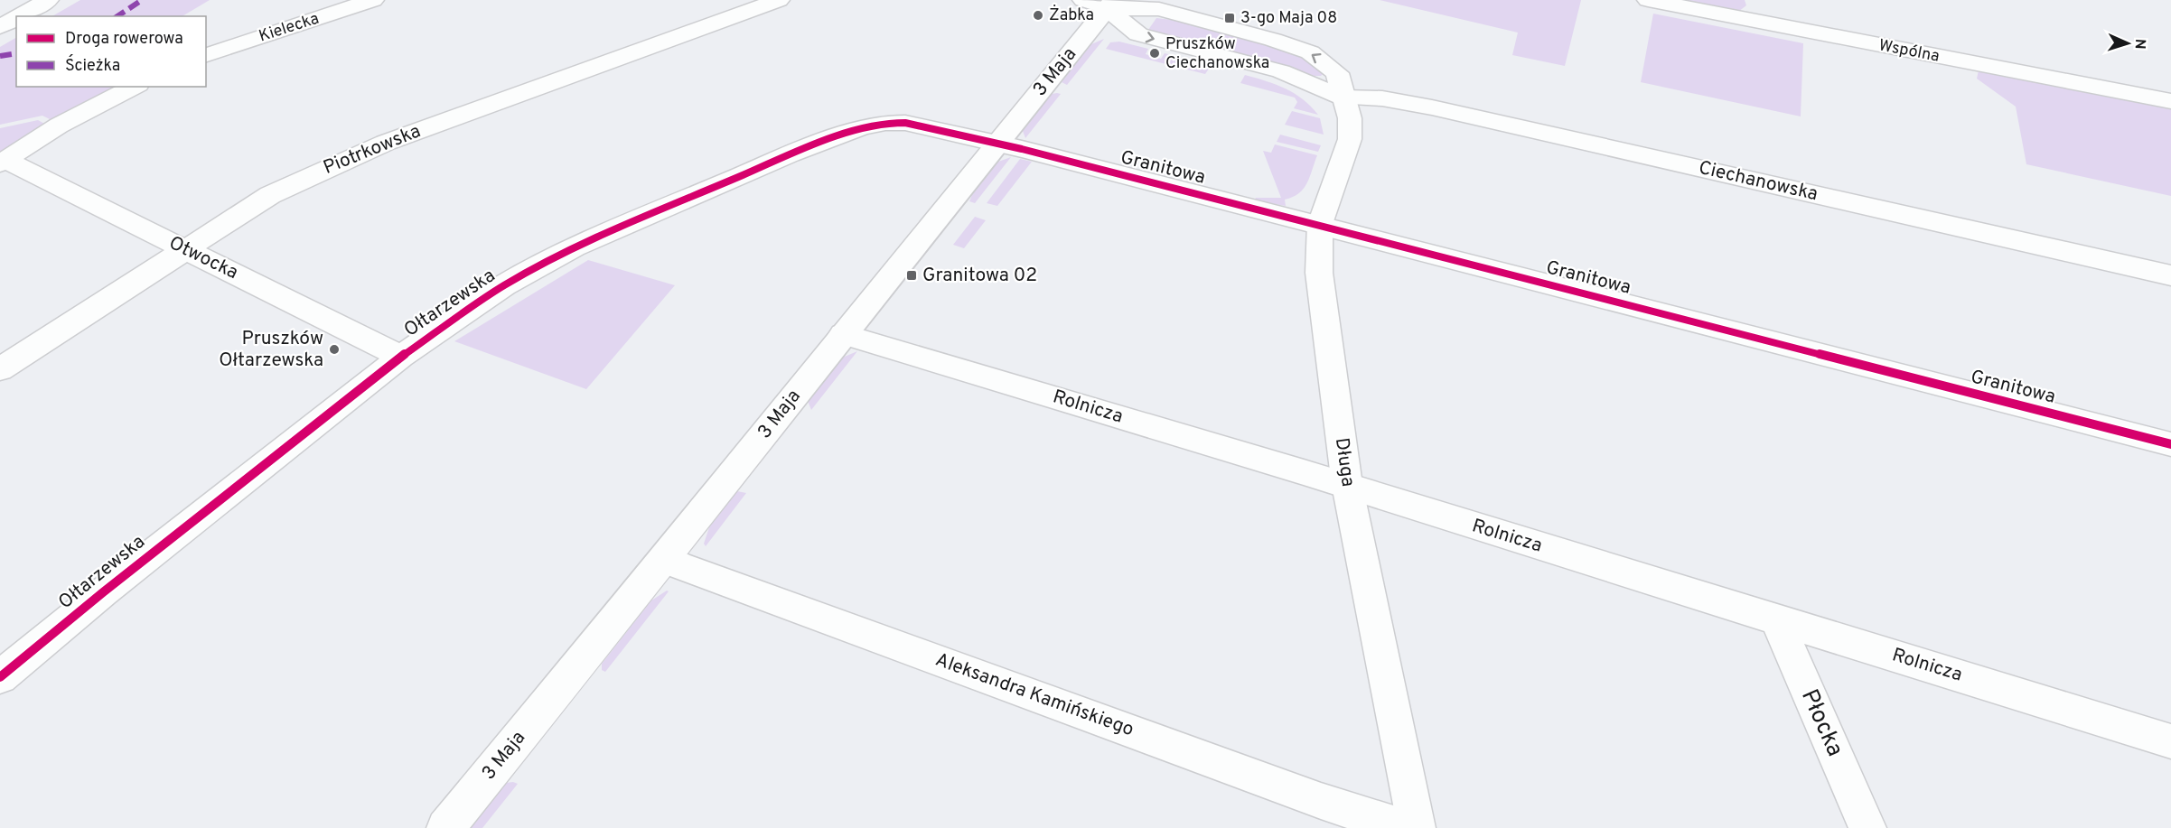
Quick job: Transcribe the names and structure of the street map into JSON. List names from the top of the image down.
{
  "streets": {
    "street": [
      "Kielecka",
      "Wspólna",
      "3 Maja",
      "Piotrkowska",
      "Granitowa",
      "Ciechanowska",
      "Otwocka",
      "Ołtarzewska",
      "Rolnicza",
      "Długa",
      "Aleksandra Kamińskiego",
      "Płocka"
    ]
  },
  "crossings": [
    ["3 Maja", "Granitowa"],
    ["3 Maja", "Ciechanowska"],
    ["3 Maja", "Ołtarzewska"],
    ["3 Maja", "Rolnicza"],
    ["3 Maja", "Aleksandra Kamińskiego"],
    ["Piotrkowska", "Otwocka"],
    ["Granitowa", "Ołtarzewska"],
    ["Granitowa", "Długa"],
    ["Ciechanowska", "Długa"],
    ["Otwocka", "Ołtarzewska"],
    ["Rolnicza", "Długa"],
    ["Rolnicza", "Płocka"]
  ],
  "places": {
    "other": ["Żabka", "Pruszków Ciechanowska", "Pruszków Ołtarzewska"],
    "transit": ["3-go Maja 08", "Granitowa 02"]
  },
  "legend": ["Droga rowerowa", "Ścieżka"],
  "north": "right"
}
